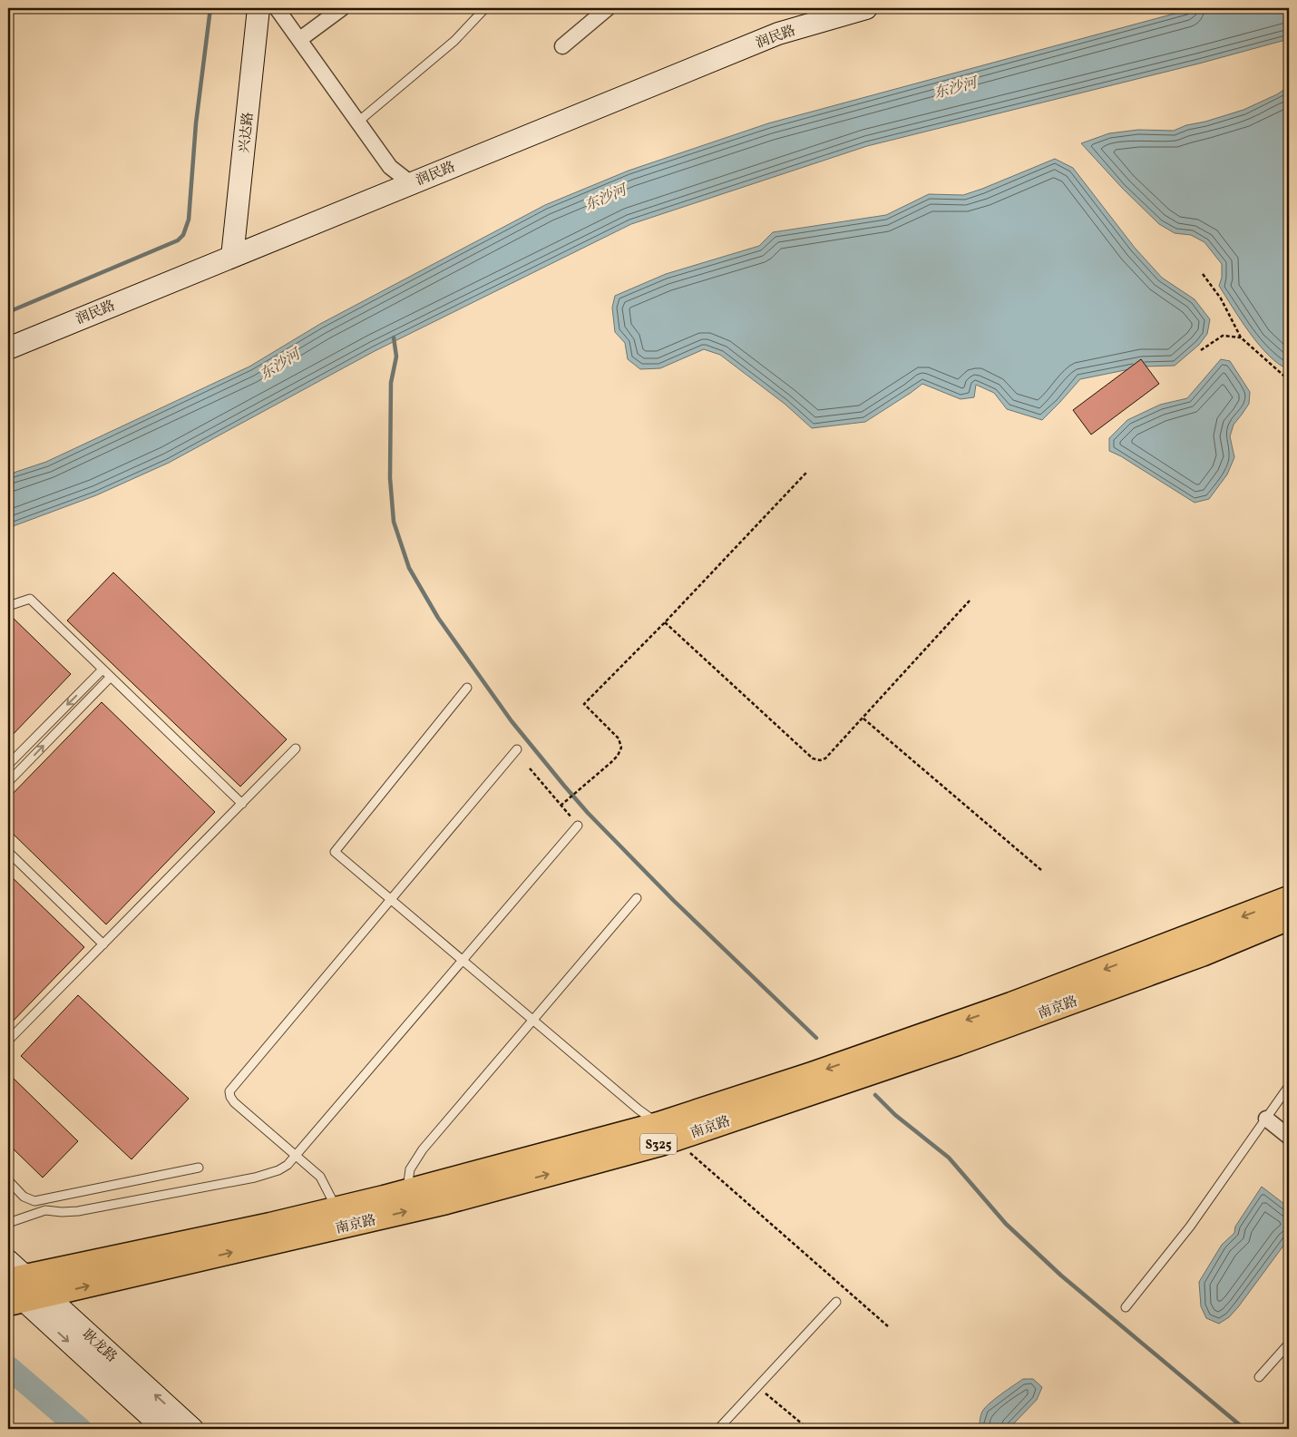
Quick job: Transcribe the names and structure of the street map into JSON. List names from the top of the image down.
{
  "streets": {
    "main road": ["南京路", "S325"],
    "street": ["润民路", "兴达路", "耿龙路"]
  },
  "crossings": [
    ["润民路", "兴达路"],
    ["南京路", "耿龙路"]
  ],
  "water": ["东沙河"]
}
